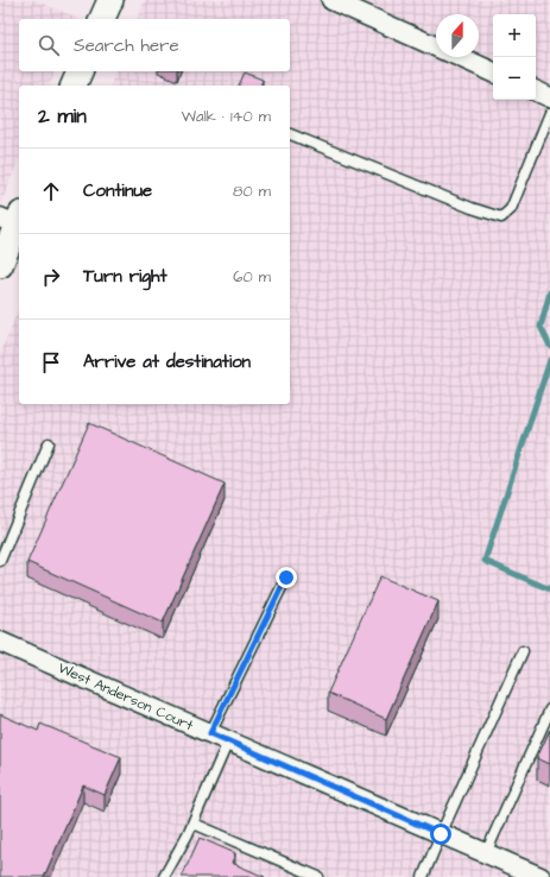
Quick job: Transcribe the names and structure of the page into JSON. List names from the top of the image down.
{
  "streets": {
    "street": ["West Anderson Court"]
  },
  "north": "top",
  "page": {
    "map_buttons": ["+", "−"],
    "search": "Search here",
    "heading": ["2 min", "Walk · 140 m"],
    "list": [
      ["Continue", "80 m"],
      ["Turn right", "60 m"],
      "Arrive at destination"
    ]
  }
}
